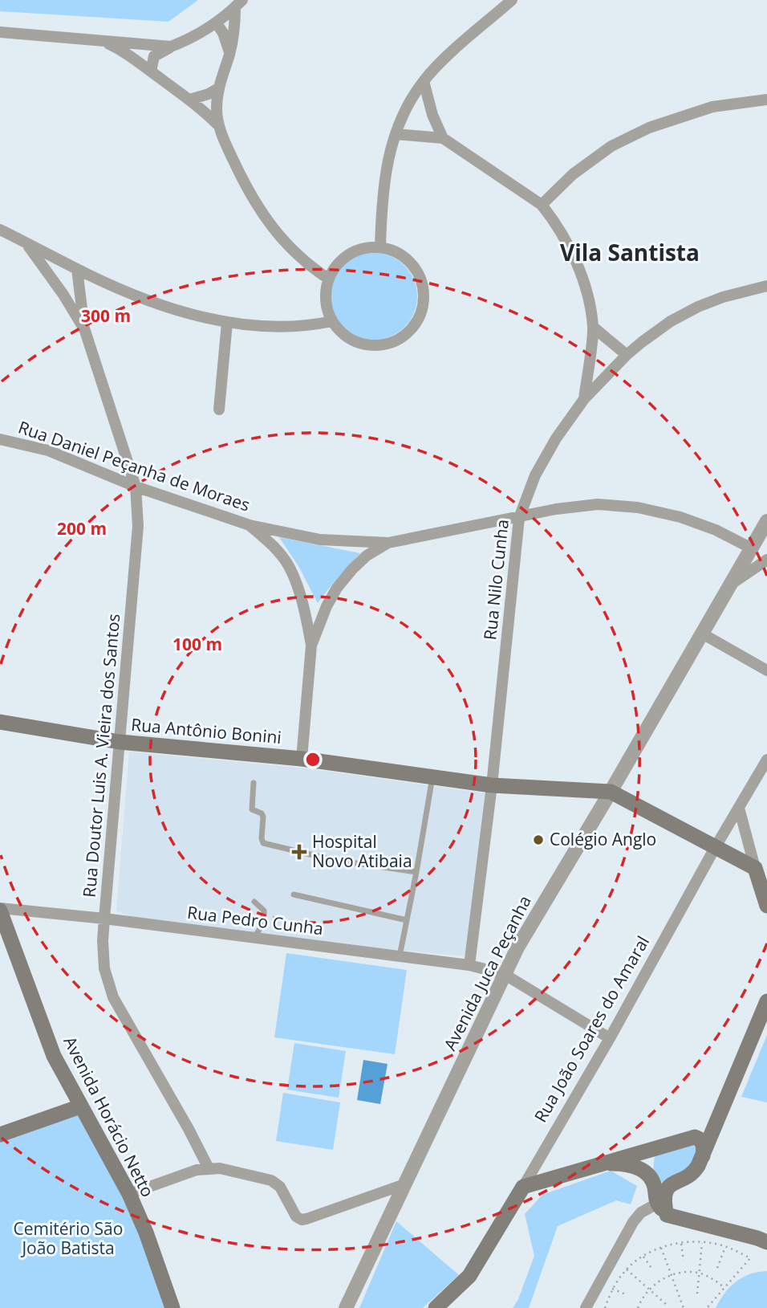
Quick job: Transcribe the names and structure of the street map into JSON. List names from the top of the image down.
{
  "streets": {
    "main road": ["Rua Antônio Bonini", "Rua João Soares do Amaral", "Avenida Horácio Netto"],
    "street": [
      "Rua Daniel Peçanha de Moraes",
      "Rua Nilo Cunha",
      "Rua Doutor Luis A. Vieira dos Santos",
      "Rua Pedro Cunha",
      "Avenida Juca Peçanha"
    ]
  },
  "crossings": [
    ["Rua Daniel Peçanha de Moraes", "Rua Nilo Cunha"],
    ["Rua Daniel Peçanha de Moraes", "Rua Doutor Luis A. Vieira dos Santos"],
    ["Rua Daniel Peçanha de Moraes", "Avenida Juca Peçanha"],
    ["Rua Nilo Cunha", "Rua Antônio Bonini"],
    ["Rua Nilo Cunha", "Rua Pedro Cunha"],
    ["Rua Antônio Bonini", "Rua Doutor Luis A. Vieira dos Santos"],
    ["Rua Antônio Bonini", "Avenida Juca Peçanha"],
    ["Rua Doutor Luis A. Vieira dos Santos", "Rua Pedro Cunha"],
    ["Rua Pedro Cunha", "Avenida Juca Peçanha"],
    ["Rua Pedro Cunha", "Rua João Soares do Amaral"],
    ["Rua Pedro Cunha", "Avenida Horácio Netto"]
  ],
  "districts": ["Vila Santista"],
  "parks": ["Cemitério São João Batista"],
  "places": {
    "other": ["Colégio Anglo"],
    "health": ["Hospital Novo Atibaia"]
  },
  "rings": ["300 m", "200 m", "100 m"]
}
